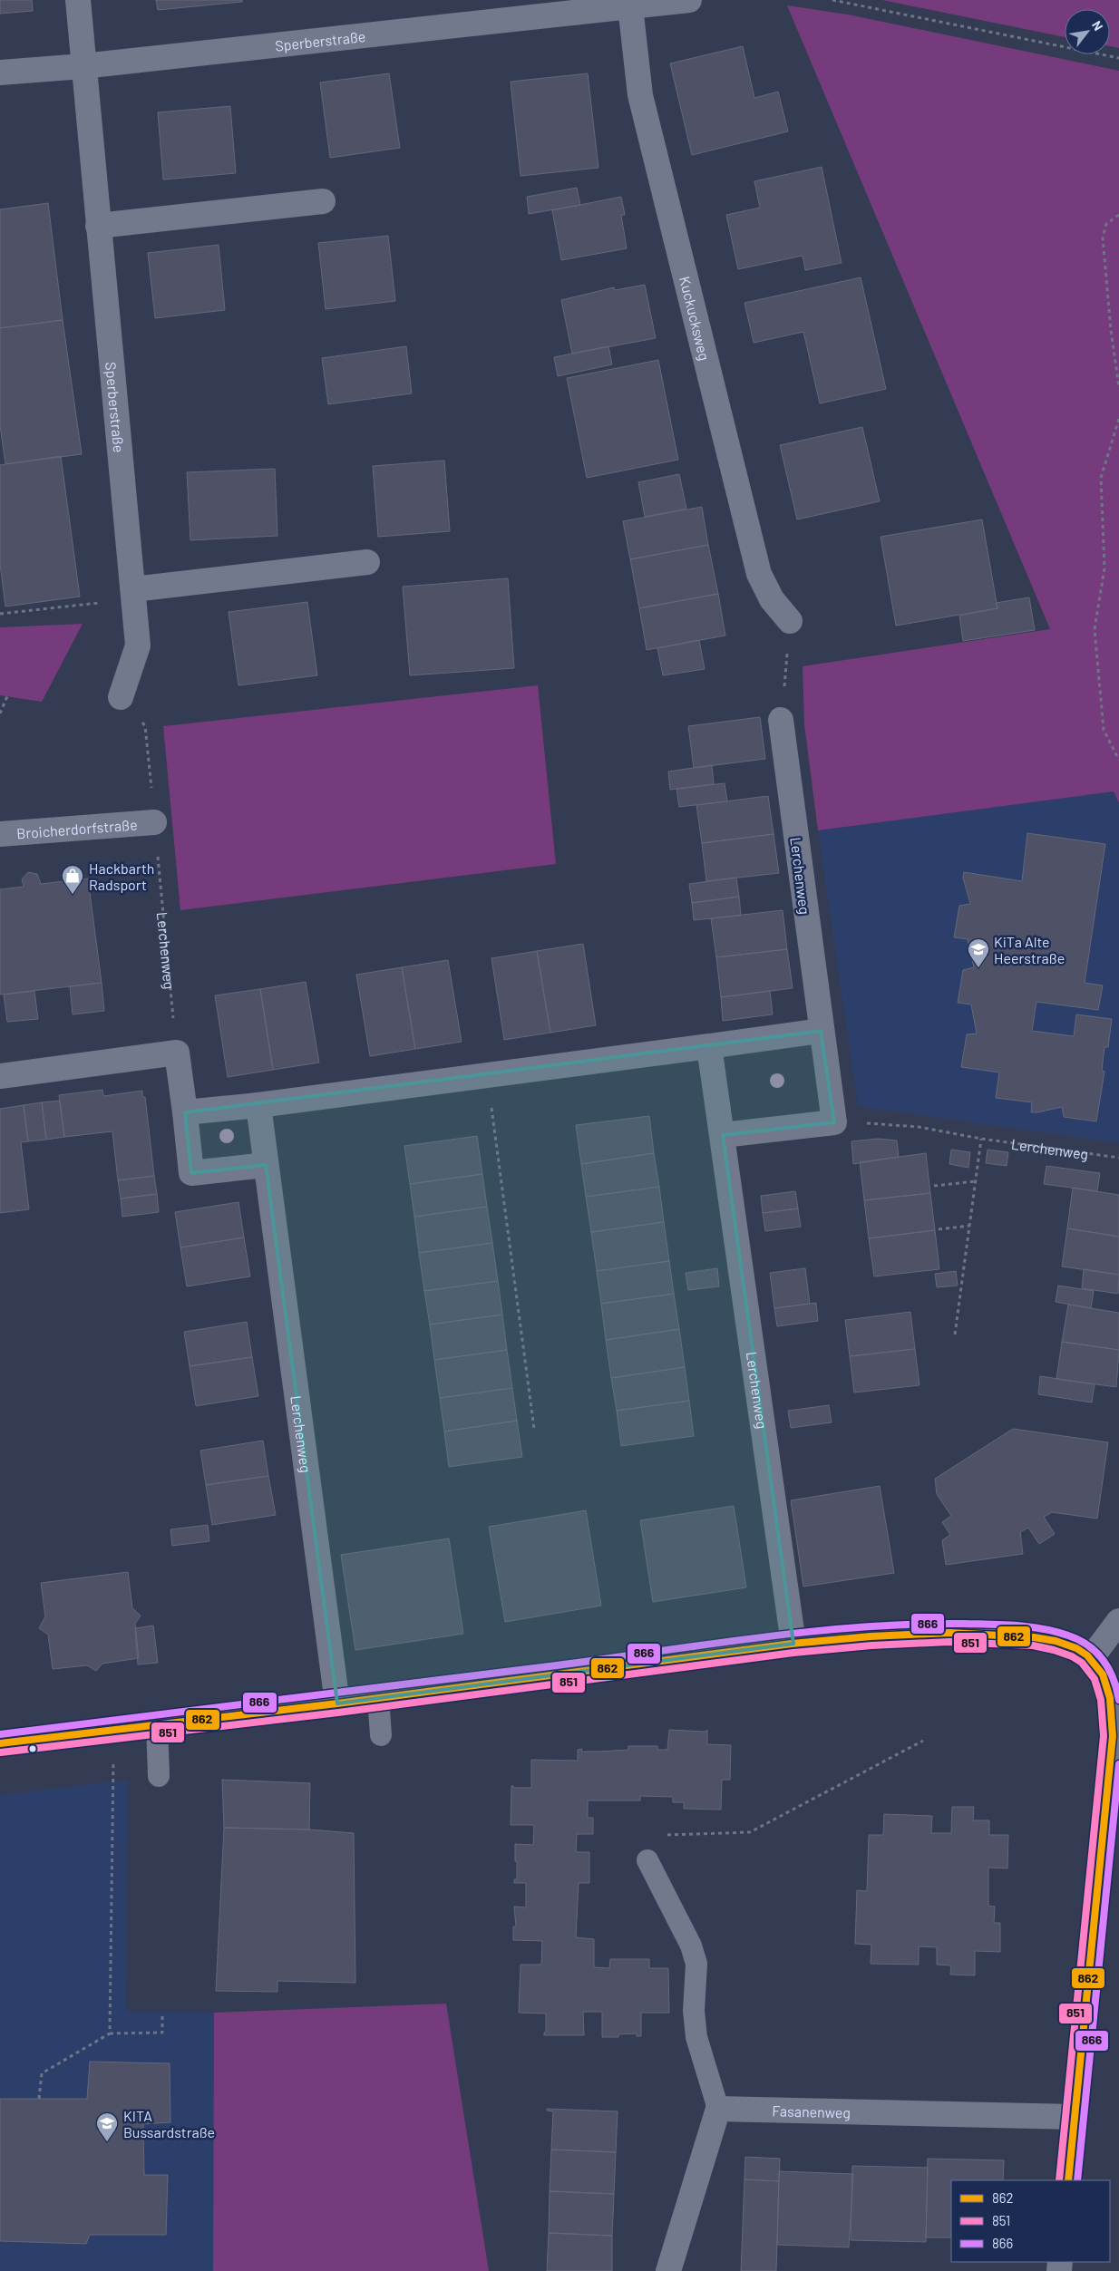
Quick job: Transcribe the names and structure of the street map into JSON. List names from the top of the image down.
{
  "streets": {
    "street": [
      "Sperberstraße",
      "Kuckucksweg",
      "Broicherdorfstraße",
      "Lerchenweg",
      "Fasanenweg"
    ]
  },
  "crossings": [
    ["Sperberstraße", "Kuckucksweg"],
    ["Sperberstraße", "Lerchenweg"],
    ["Broicherdorfstraße", "Lerchenweg"]
  ],
  "places": {
    "shop": ["Hackbarth Radsport"],
    "school or university": ["KiTa Alte Heerstraße", "KITA Bussardstraße"]
  },
  "lines": ["transit line 866", "transit line 862", "transit line 851"],
  "legend": ["862", "851", "866"],
  "north": "top right"
}
